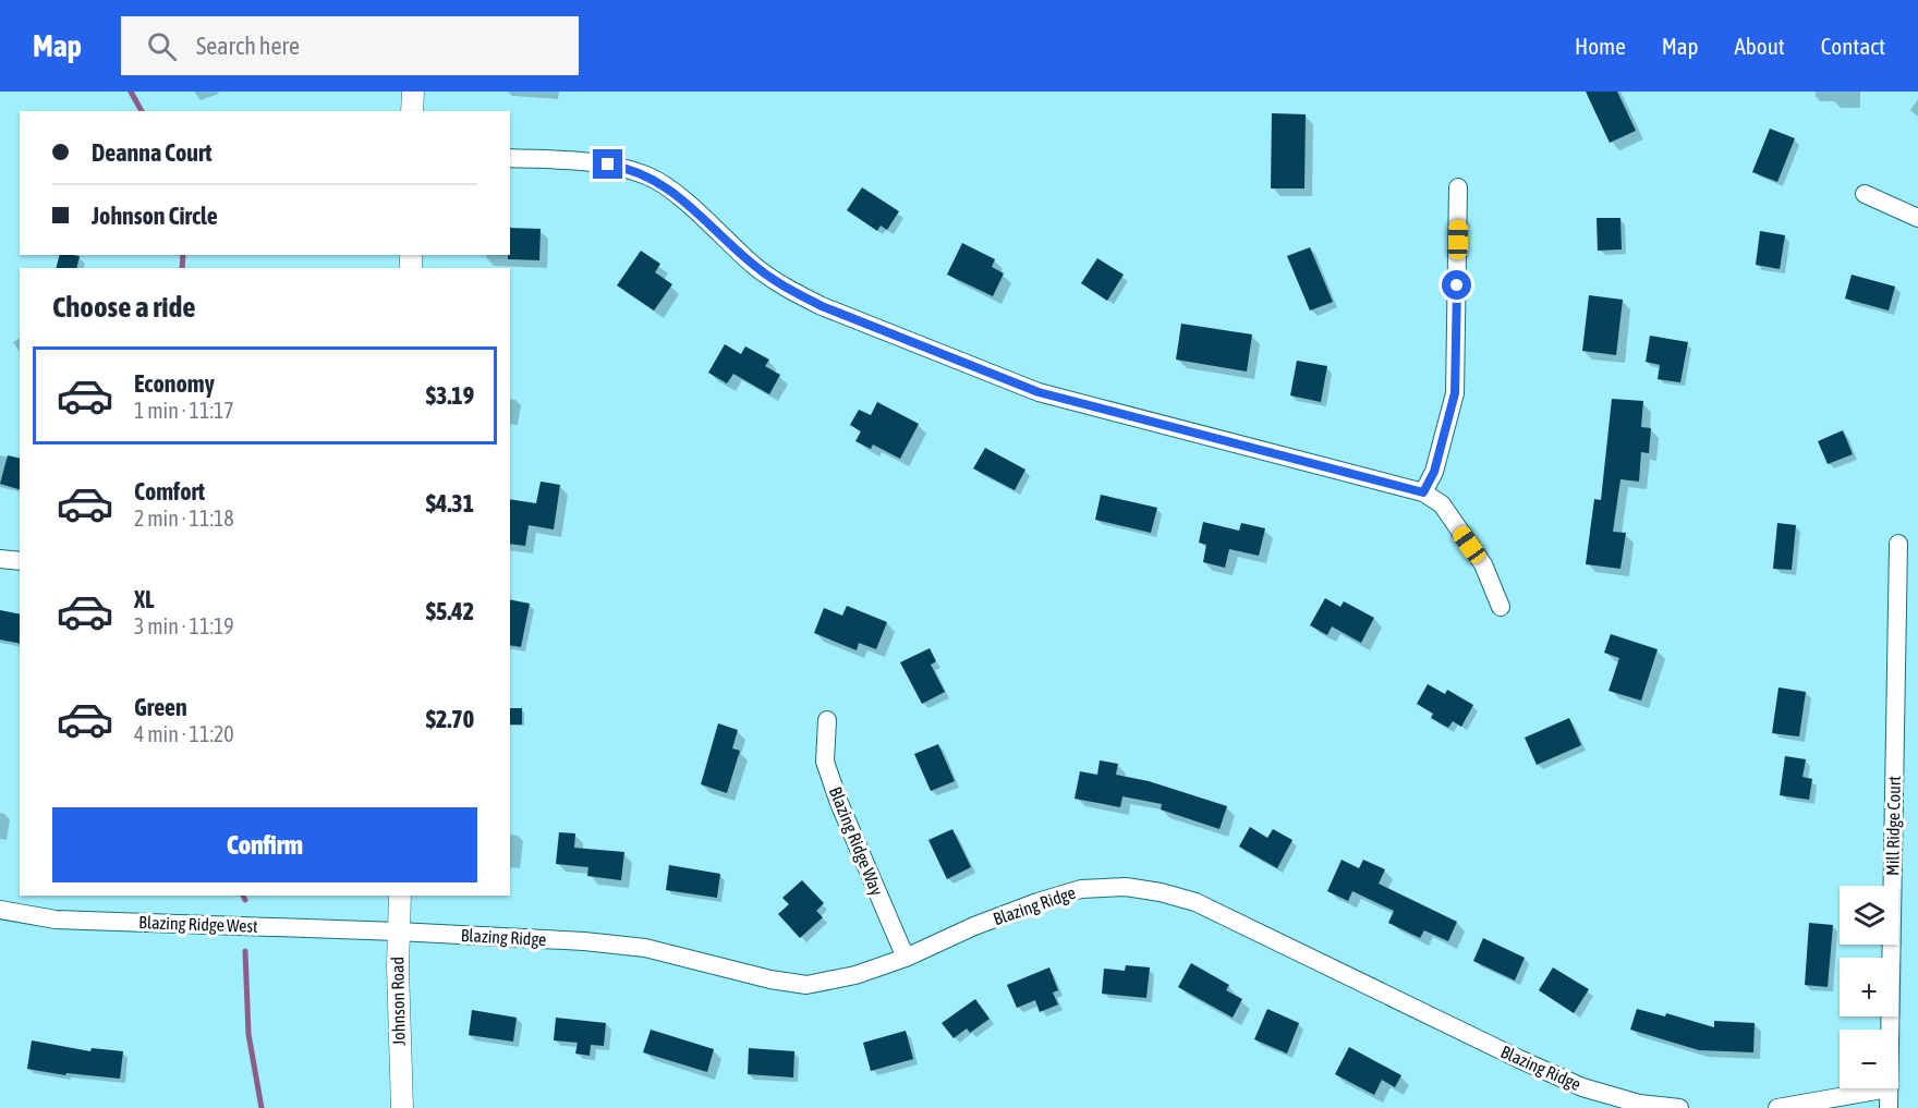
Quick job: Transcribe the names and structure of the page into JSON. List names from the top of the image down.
{
  "streets": {
    "street": [
      "Mill Ridge Court",
      "Blazing Ridge Way",
      "Blazing Ridge",
      "Blazing Ridge West",
      "Johnson Road"
    ]
  },
  "crossings": [
    ["Blazing Ridge Way", "Blazing Ridge"],
    ["Blazing Ridge", "Blazing Ridge West"],
    ["Blazing Ridge", "Johnson Road"],
    ["Blazing Ridge West", "Johnson Road"]
  ],
  "page": {
    "header": "Map",
    "search": "Search here",
    "nav": [
      "Home",
      "Map",
      "About",
      "Contact"
    ],
    "banner": ["Deanna Court", "Johnson Circle"],
    "heading": "Choose a ride",
    "list": [
      {
        "name": "Economy",
        "note": "1 min · 11:17",
        "value": "$3.19"
      },
      {
        "name": "Comfort",
        "note": "2 min · 11:18",
        "value": "$4.31"
      },
      {
        "name": "XL",
        "note": "3 min · 11:19",
        "value": "$5.42"
      },
      {
        "name": "Green",
        "note": "4 min · 11:20",
        "value": "$2.70"
      }
    ],
    "buttons": "Confirm",
    "map_buttons": ["+", "−"]
  }
}
